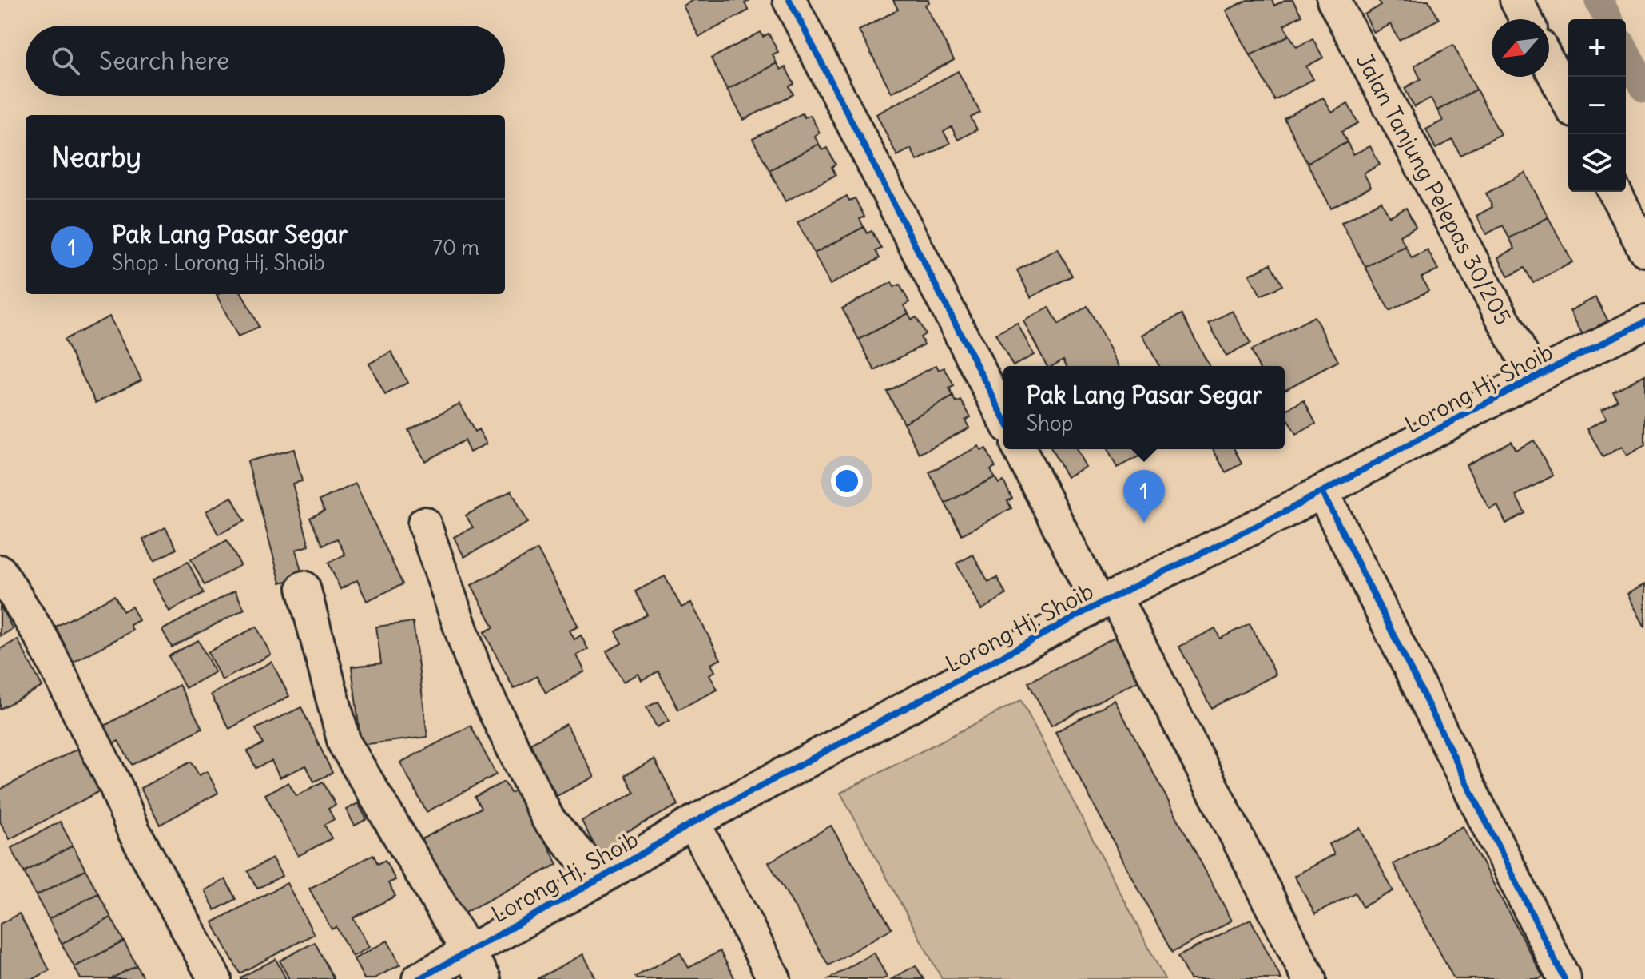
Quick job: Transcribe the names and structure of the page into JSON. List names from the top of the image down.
{
  "streets": {
    "street": ["Jalan Tanjung Pelepas 30/205", "Lorong Hj. Shoib"]
  },
  "crossings": [
    ["Jalan Tanjung Pelepas 30/205", "Lorong Hj. Shoib"]
  ],
  "north": "bottom left",
  "page": {
    "map_buttons": ["+", "−"],
    "search": "Search here",
    "heading": "Nearby",
    "list": [
      {
        "mark": "1",
        "name": "Pak Lang Pasar Segar",
        "note": "Shop · Lorong Hj. Shoib",
        "value": "70 m"
      }
    ],
    "popup": ["Pak Lang Pasar Segar", "Shop"],
    "pins": "1"
  }
}
